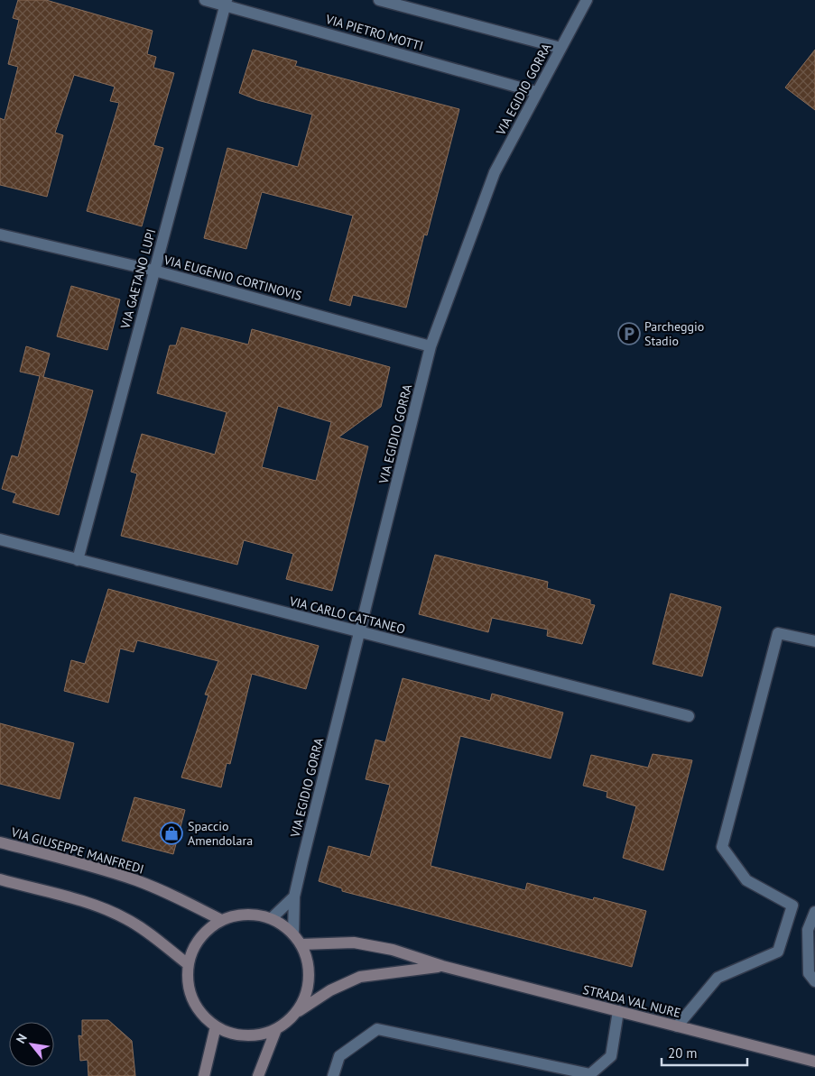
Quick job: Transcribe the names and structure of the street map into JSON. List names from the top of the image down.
{
  "streets": {
    "main road": ["VIA GIUSEPPE MANFREDI", "STRADA VAL NURE"],
    "street": [
      "VIA PIETRO MOTTI",
      "VIA EGIDIO GORRA",
      "VIA EUGENIO CORTINOVIS",
      "VIA GAETANO LUPI",
      "VIA CARLO CATTANEO"
    ]
  },
  "crossings": [
    ["VIA PIETRO MOTTI", "VIA EGIDIO GORRA"],
    ["VIA PIETRO MOTTI", "VIA GAETANO LUPI"],
    ["VIA EGIDIO GORRA", "VIA EUGENIO CORTINOVIS"],
    ["VIA EGIDIO GORRA", "VIA CARLO CATTANEO"],
    ["VIA EGIDIO GORRA", "VIA GIUSEPPE MANFREDI"],
    ["VIA EGIDIO GORRA", "STRADA VAL NURE"],
    ["VIA EUGENIO CORTINOVIS", "VIA GAETANO LUPI"],
    ["VIA GAETANO LUPI", "VIA CARLO CATTANEO"],
    ["VIA GIUSEPPE MANFREDI", "STRADA VAL NURE"]
  ],
  "places": {
    "parking": ["Parcheggio Stadio"],
    "shop": ["Spaccio Amendolara"]
  },
  "scale_bar": "20 m",
  "north": "top left"
}
